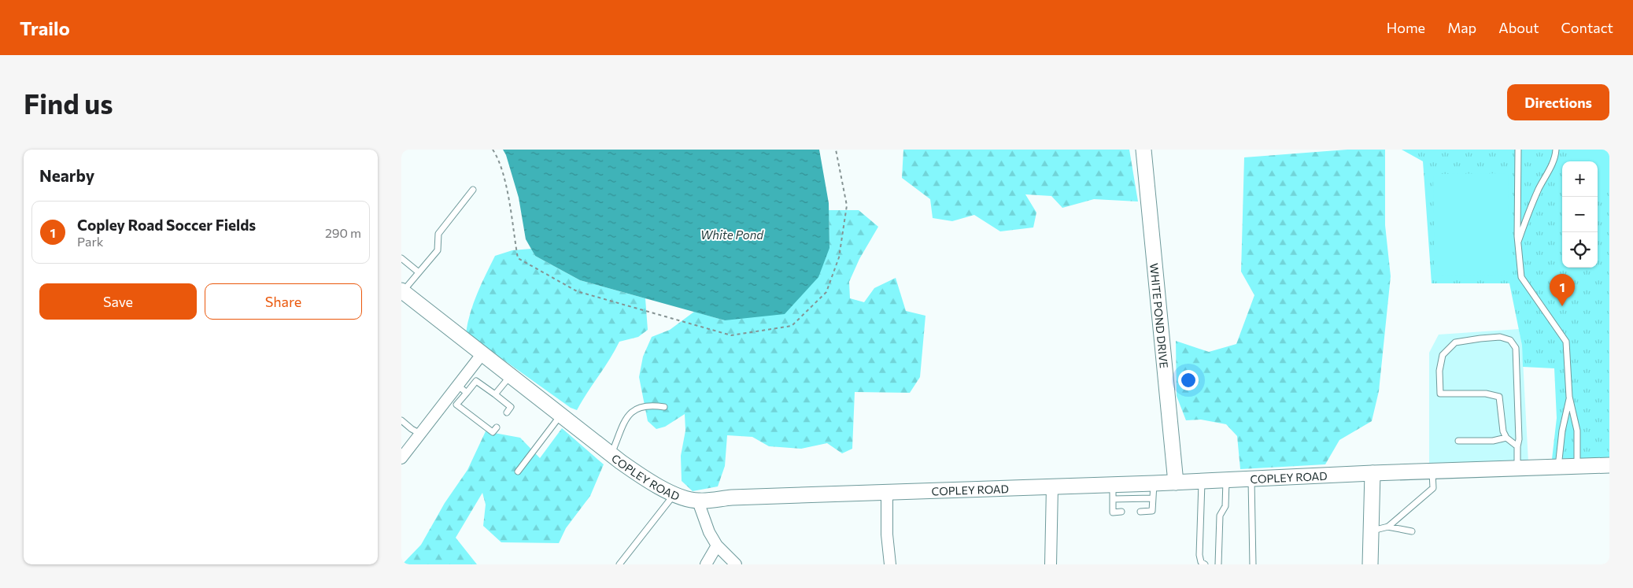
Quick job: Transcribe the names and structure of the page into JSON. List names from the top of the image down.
{
  "streets": {
    "main road": ["WHITE POND DRIVE", "COPLEY ROAD"]
  },
  "crossings": [
    ["WHITE POND DRIVE", "COPLEY ROAD"]
  ],
  "water": ["White Pond"],
  "page": {
    "header": "Trailo",
    "nav": [
      "Home",
      "Map",
      "About",
      "Contact"
    ],
    "buttons": [
      "Directions",
      ["Save", "Share"]
    ],
    "title": "Find us",
    "heading": "Nearby",
    "map_buttons": ["+", "−"],
    "list": [
      {
        "mark": "1",
        "name": "Copley Road Soccer Fields",
        "note": "Park",
        "value": "290 m"
      }
    ],
    "pins": "1"
  }
}
